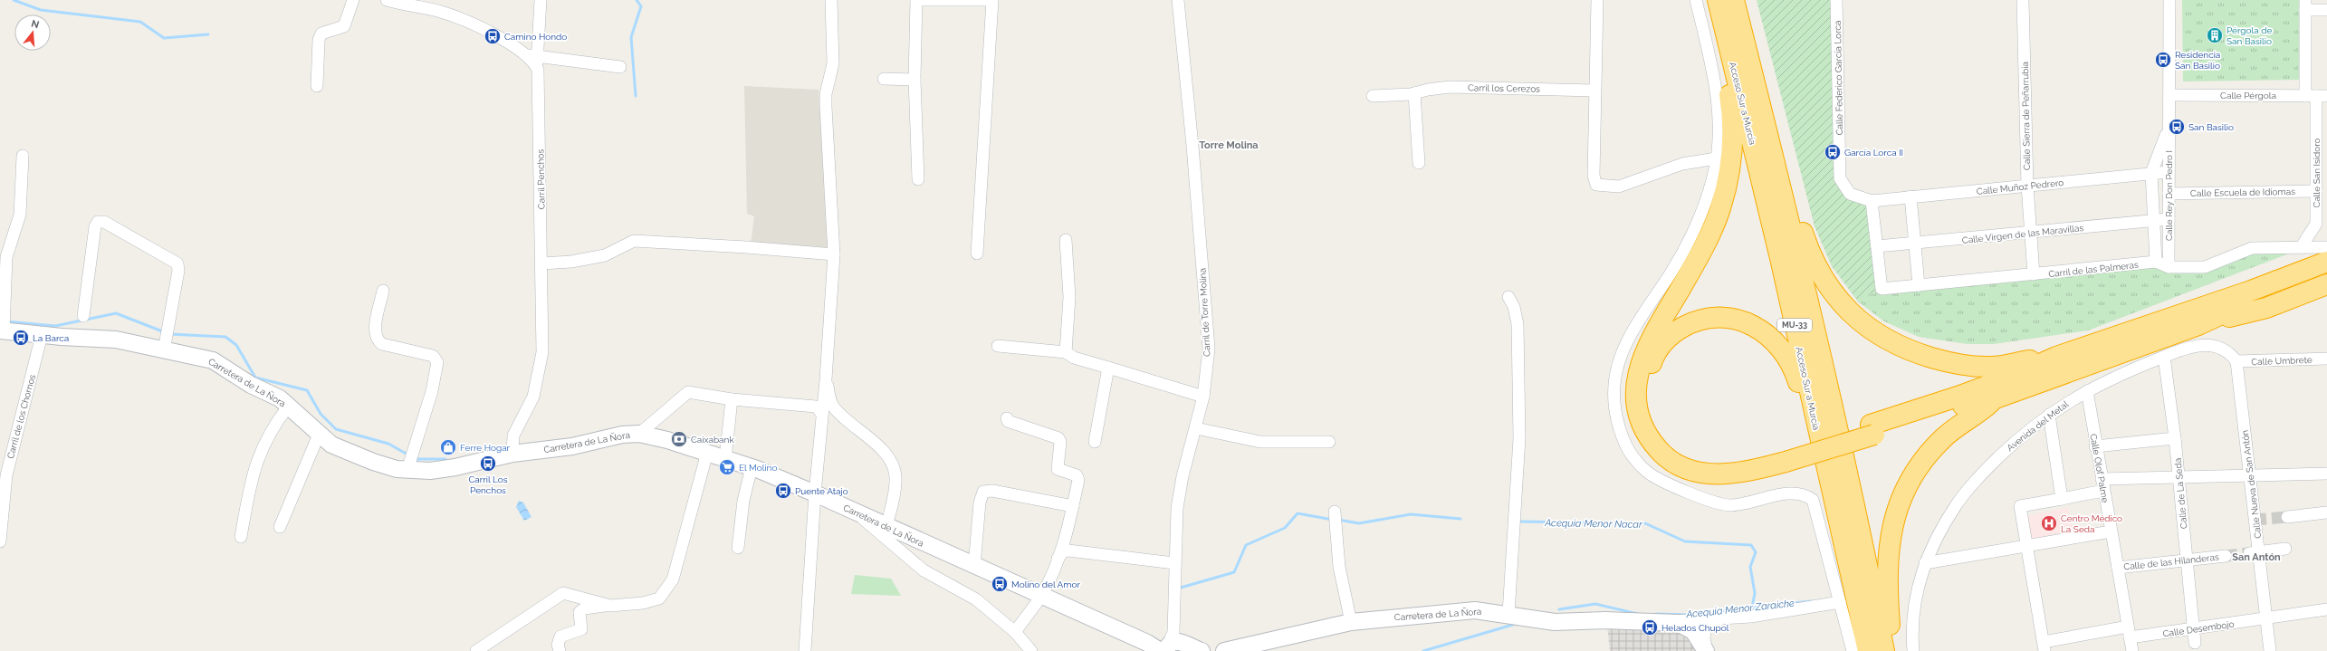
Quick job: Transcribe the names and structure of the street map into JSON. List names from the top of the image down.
{
  "streets": {
    "highway": ["Acceso Sur a Murcia", "MU-33"],
    "main road": ["Carretera de La Ñora"],
    "street": [
      "Calle Federico García Lorca",
      "Carril los Cerezos",
      "Calle Pérgola",
      "Calle Sierra de Peñarrubia",
      "Calle San Isidoro",
      "Carril Penchos",
      "Calle Muñoz Pedrero",
      "Calle Escuela de Idiomas",
      "Calle Rey Don Pedro I",
      "Calle Virgen de las Maravillas",
      "Carril de las Palmeras",
      "Carril de Torre Molina",
      "Calle Umbrete",
      "Carril de los Chornos",
      "Avenida del Metal",
      "Calle Olof Palme",
      "Calle Nueva de San Antón",
      "Calle de La Seda",
      "Calle de las Hilanderas",
      "Calle Desembojo"
    ]
  },
  "crossings": [
    ["Calle Federico García Lorca", "Calle Muñoz Pedrero"],
    ["Calle Pérgola", "Calle San Isidoro"],
    ["Calle Pérgola", "Calle Rey Don Pedro I"],
    ["Calle Sierra de Peñarrubia", "Calle Muñoz Pedrero"],
    ["Calle Sierra de Peñarrubia", "Calle Virgen de las Maravillas"],
    ["Calle Sierra de Peñarrubia", "Carril de las Palmeras"],
    ["Calle San Isidoro", "Calle Escuela de Idiomas"],
    ["Calle San Isidoro", "Carril de las Palmeras"],
    ["Carril Penchos", "Carretera de La Ñora"],
    ["Calle Muñoz Pedrero", "Calle Rey Don Pedro I"],
    ["Calle Escuela de Idiomas", "Calle Rey Don Pedro I"],
    ["Calle Rey Don Pedro I", "Calle Virgen de las Maravillas"],
    ["Calle Rey Don Pedro I", "Carril de las Palmeras"],
    ["Calle Virgen de las Maravillas", "Carril de las Palmeras"],
    ["Carril de Torre Molina", "Carretera de La Ñora"],
    ["Calle Umbrete", "Avenida del Metal"],
    ["Calle Umbrete", "Calle Nueva de San Antón"],
    ["Carretera de La Ñora", "Carril de los Chornos"],
    ["Avenida del Metal", "Calle Olof Palme"],
    ["Avenida del Metal", "Calle Nueva de San Antón"],
    ["Avenida del Metal", "Calle de La Seda"],
    ["Calle Olof Palme", "Calle de las Hilanderas"],
    ["Calle Olof Palme", "Calle Desembojo"],
    ["Calle Nueva de San Antón", "Calle Desembojo"],
    ["Calle de La Seda", "Calle de las Hilanderas"],
    ["Calle de La Seda", "Calle Desembojo"]
  ],
  "districts": ["Torre Molina", "San Antón"],
  "water": ["Acequia Menor Nacar", "Acequia Menor Zaraiche"],
  "places": {
    "building": ["Pérgola de San Basilio"],
    "bus stop": [
      "Camino Hondo",
      "Residencia San Basilio",
      "San Basilio",
      "García Lorca II",
      "La Barca",
      "Carril Los Penchos",
      "Puente Atajo",
      "Molino del Amor",
      "Helados Chupol"
    ],
    "bank": ["Caixabank"],
    "shop": ["Ferre Hogar"],
    "supermarket": ["El Molino"],
    "hospital": ["Centro Médico La Seda"]
  },
  "north": "top"
}
